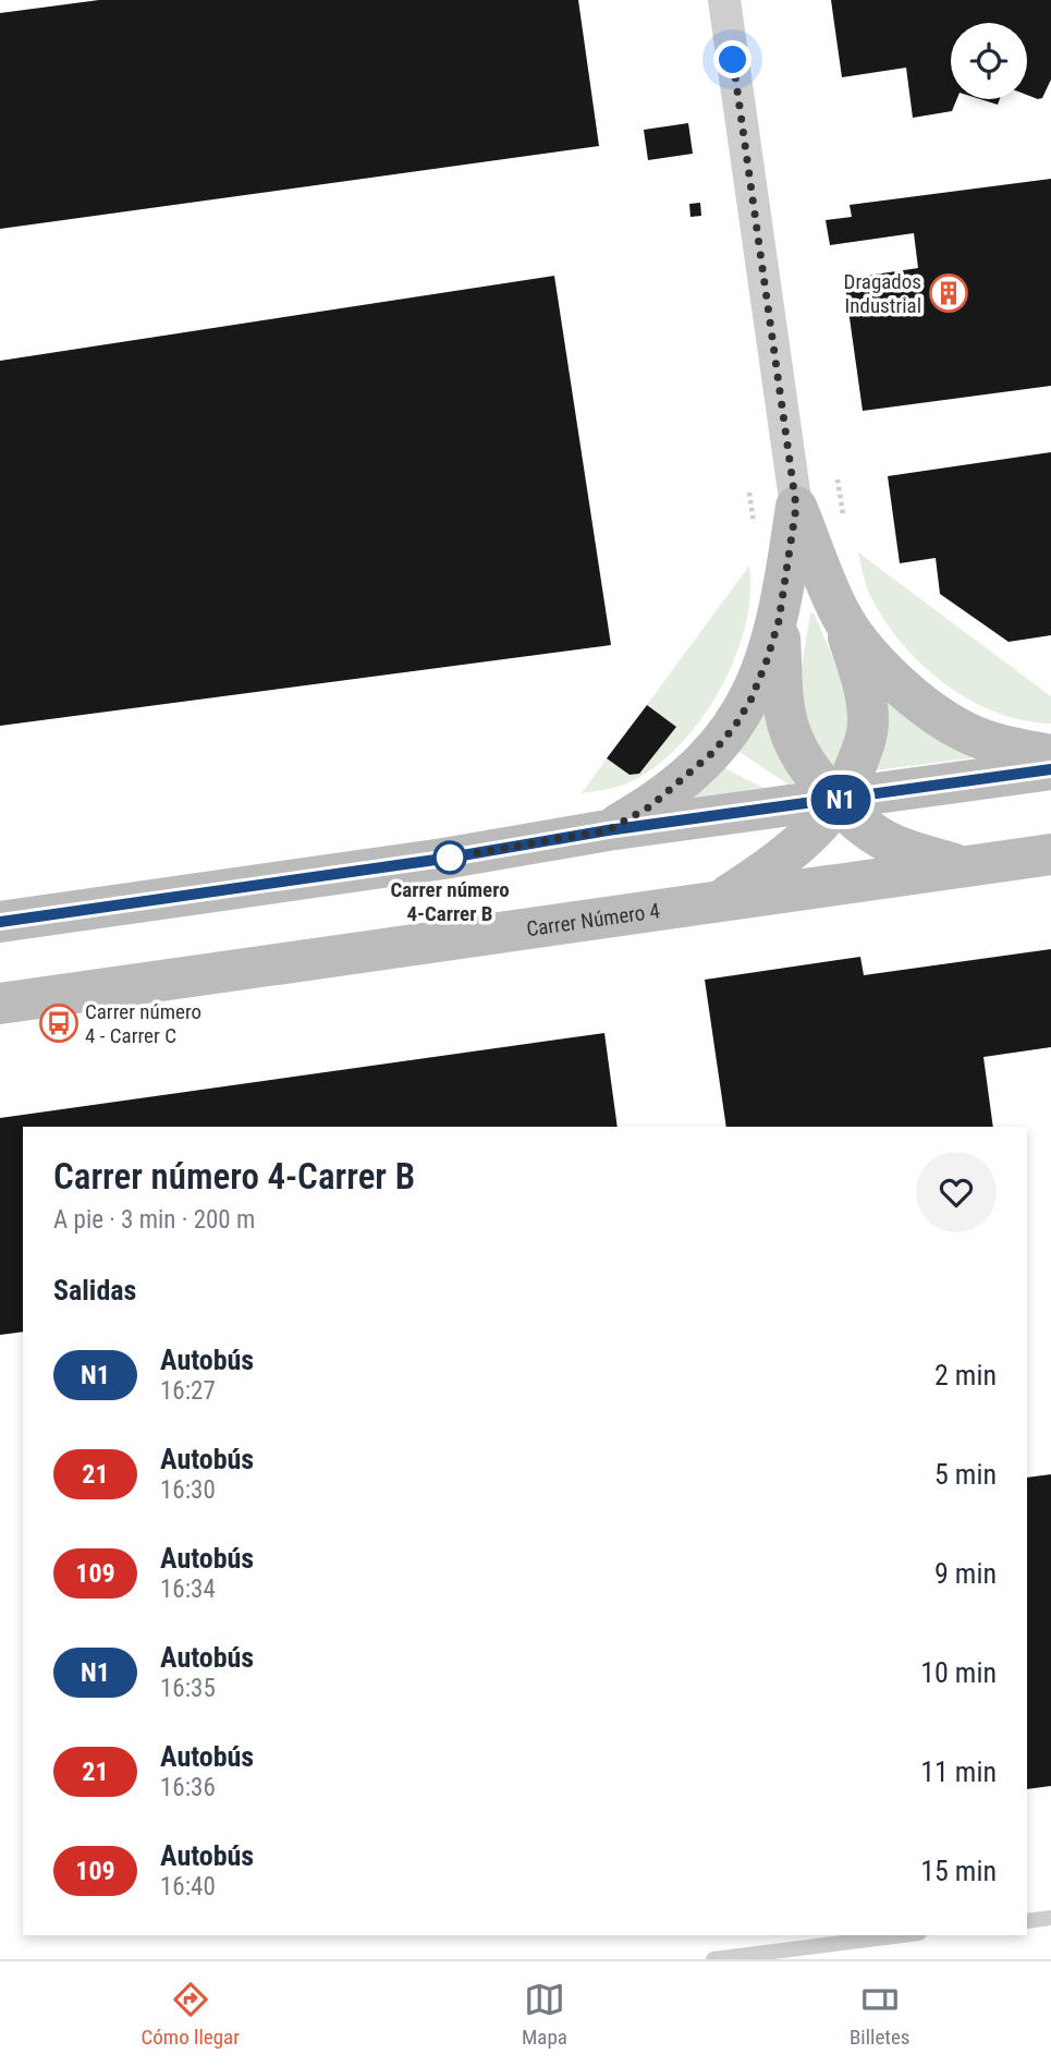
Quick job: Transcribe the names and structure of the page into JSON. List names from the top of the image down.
{
  "streets": {
    "street": ["Carrer Número 4"]
  },
  "places": {
    "building": ["Dragados Industrial"],
    "other": ["Carrer número 4-Carrer B"],
    "bus stop": ["Carrer número 4 - Carrer C"]
  },
  "lines": ["bus line N1"],
  "page": {
    "on_map": "N1",
    "heading": [
      ["Carrer número 4-Carrer B", "A pie · 3 min · 200 m"],
      "Salidas"
    ],
    "list": [
      {
        "mark": "N1",
        "name": "Autobús",
        "note": "16:27",
        "value": "2 min"
      },
      {
        "mark": "21",
        "name": "Autobús",
        "note": "16:30",
        "value": "5 min"
      },
      {
        "mark": "109",
        "name": "Autobús",
        "note": "16:34",
        "value": "9 min"
      },
      {
        "mark": "N1",
        "name": "Autobús",
        "note": "16:35",
        "value": "10 min"
      },
      {
        "mark": "21",
        "name": "Autobús",
        "note": "16:36",
        "value": "11 min"
      },
      {
        "mark": "109",
        "name": "Autobús",
        "note": "16:40",
        "value": "15 min"
      }
    ],
    "tabs": ["Cómo llegar", "Mapa", "Billetes"]
  }
}
